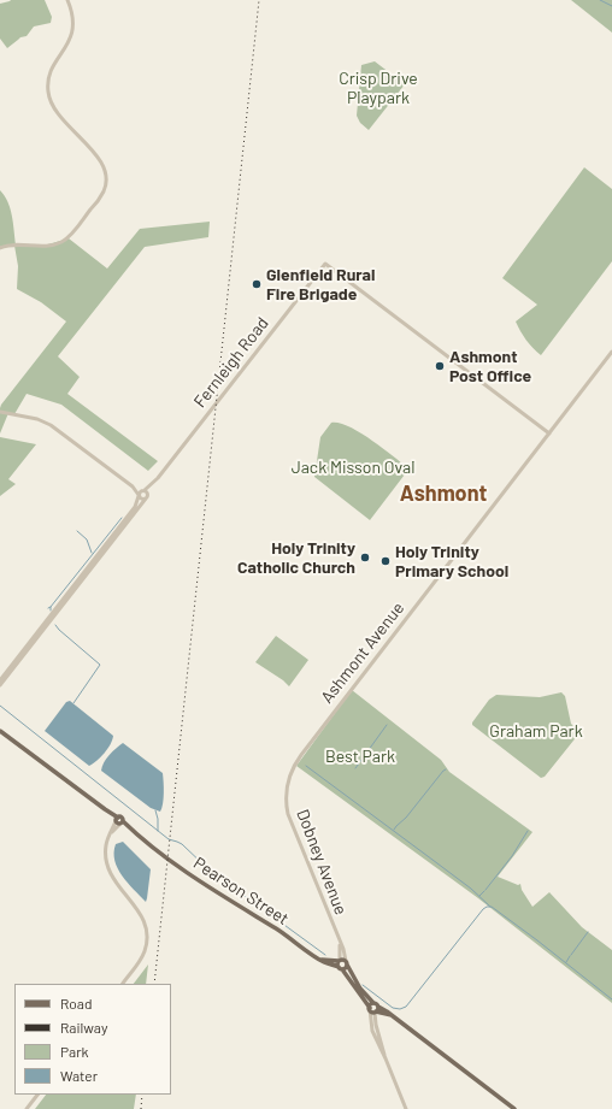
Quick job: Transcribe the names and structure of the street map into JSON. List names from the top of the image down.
{
  "streets": {
    "main road": ["Dobney Avenue", "Pearson Street"],
    "street": ["Fernleigh Road", "Ashmont Avenue"]
  },
  "crossings": [
    ["Fernleigh Road", "Ashmont Avenue"],
    ["Ashmont Avenue", "Dobney Avenue"]
  ],
  "districts": ["Ashmont"],
  "parks": [
    "Crisp Drive Playpark",
    "Jack Misson Oval",
    "Graham Park",
    "Best Park"
  ],
  "places": [
    "Glenfield Rural Fire Brigade",
    "Ashmont Post Office",
    "Holy Trinity Catholic Church",
    "Holy Trinity Primary School"
  ],
  "legend": [
    "Road",
    "Railway",
    "Park",
    "Water"
  ]
}
